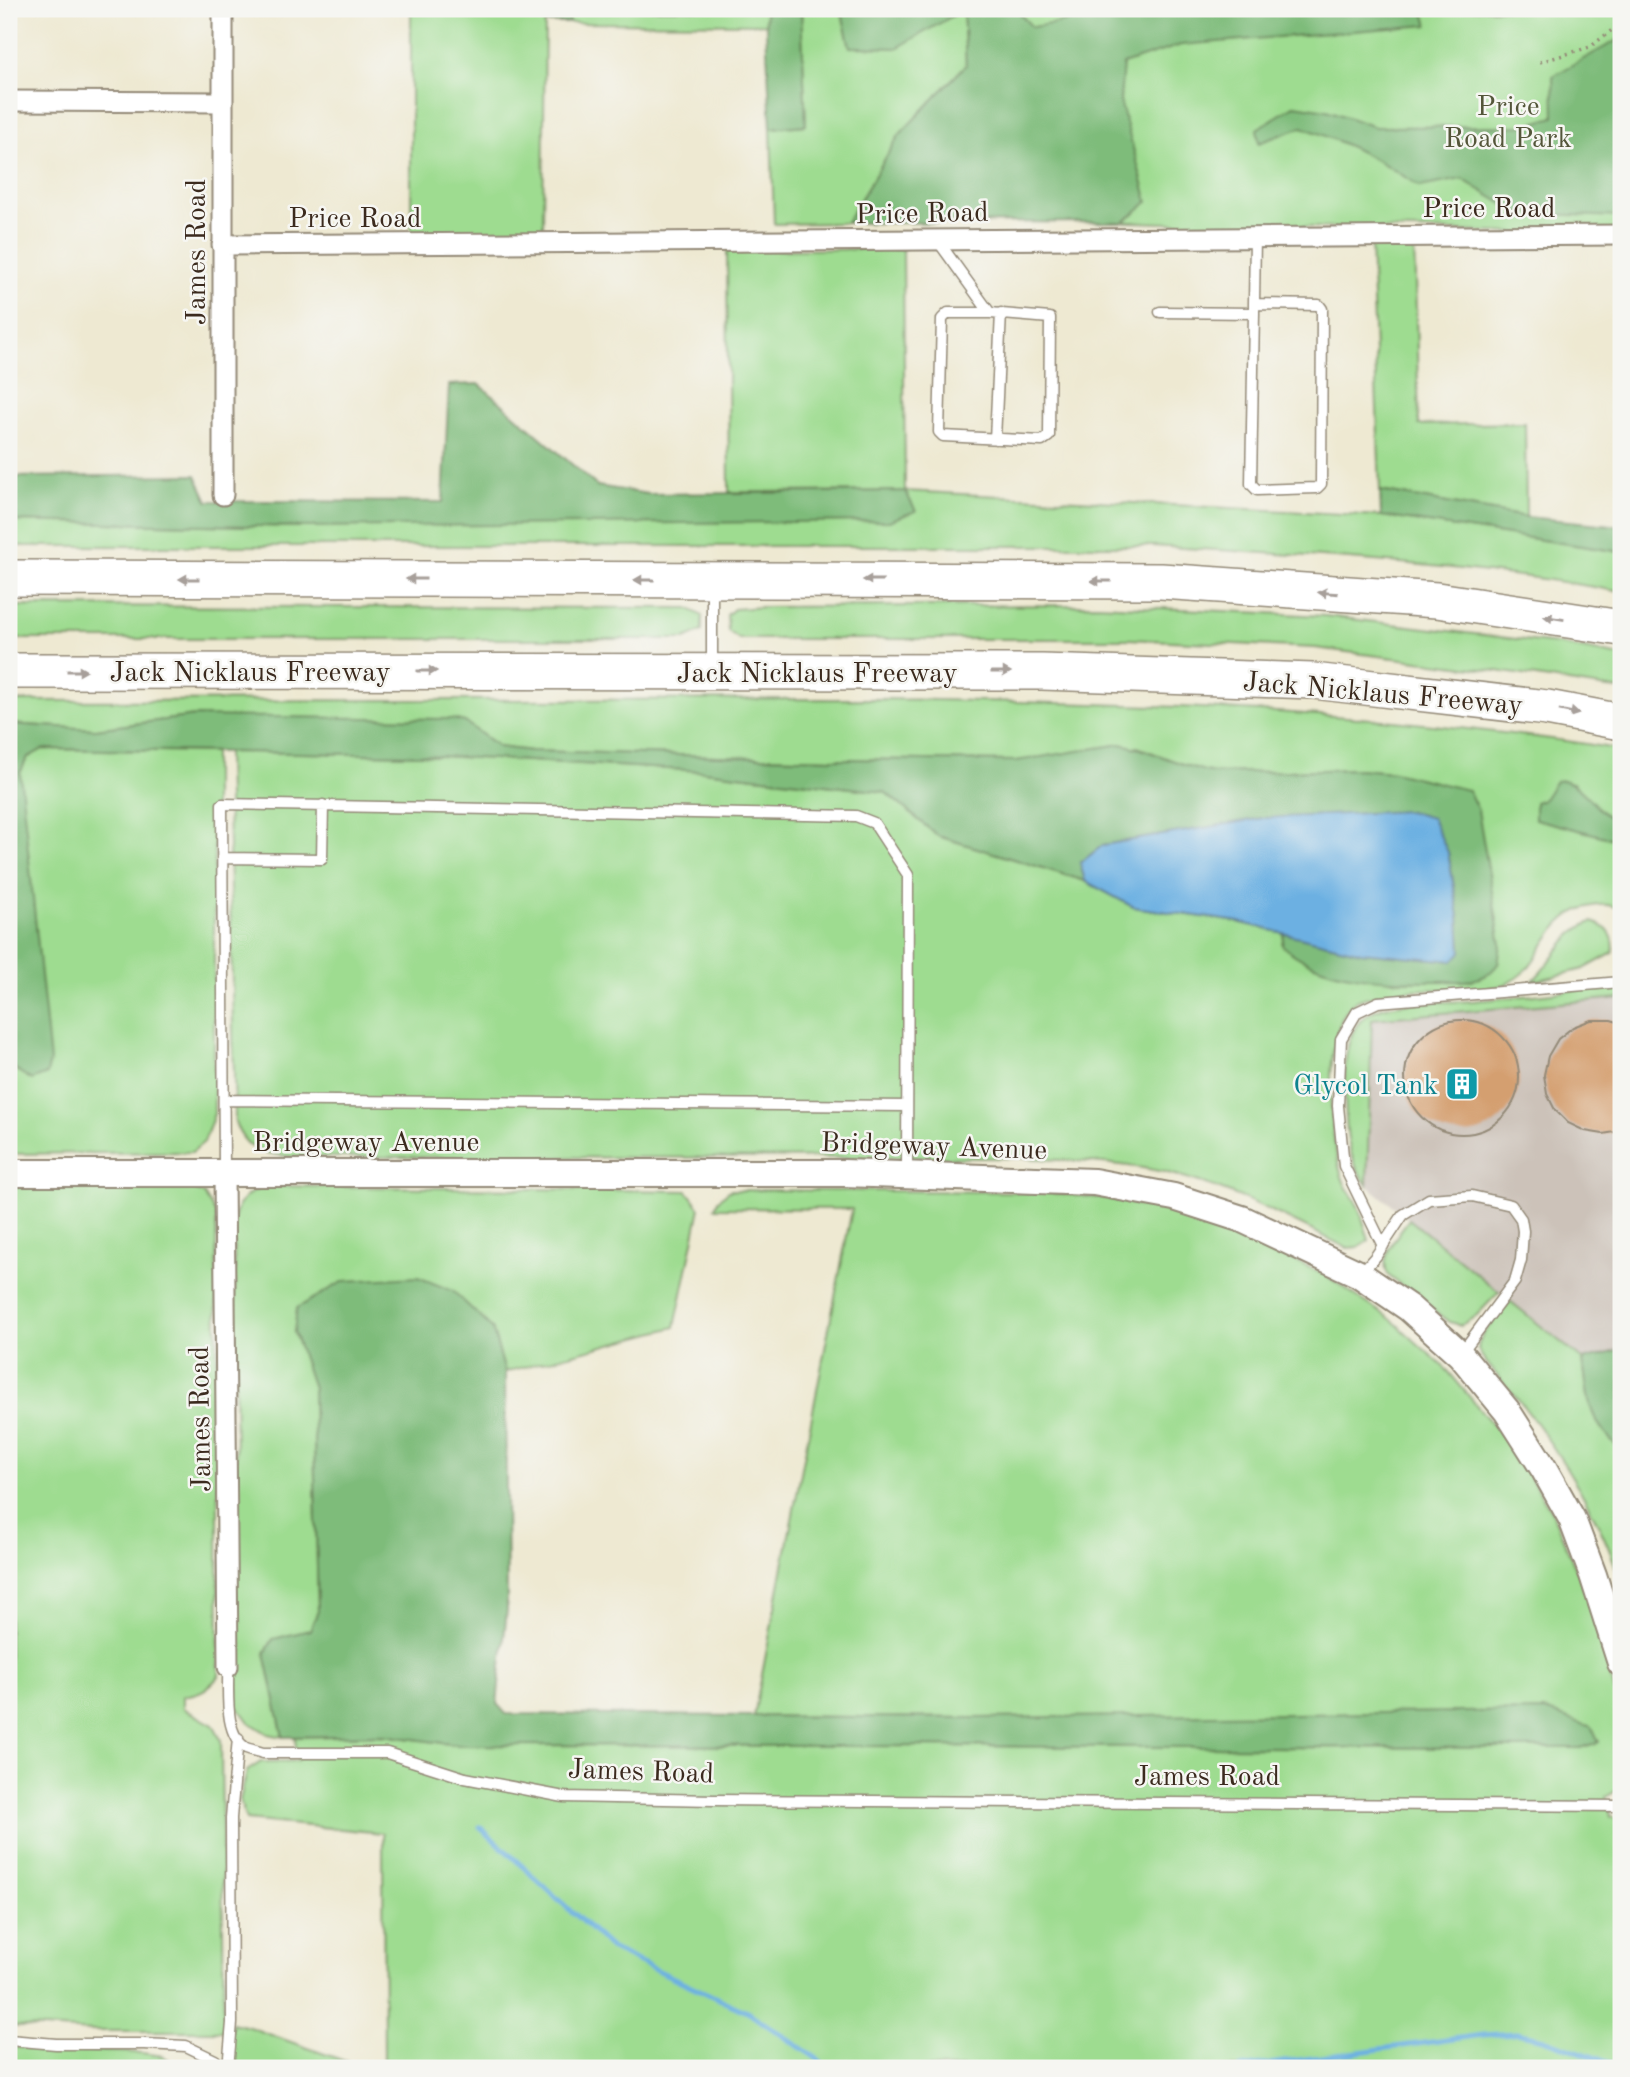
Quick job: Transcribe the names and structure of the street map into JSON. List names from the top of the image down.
{
  "streets": {
    "highway": ["Jack Nicklaus Freeway"],
    "street": ["Price Road", "James Road", "Bridgeway Avenue"]
  },
  "crossings": [
    ["Price Road", "James Road"],
    ["James Road", "Bridgeway Avenue"]
  ],
  "parks": ["Price Road Park"],
  "places": {
    "building": ["Glycol Tank"]
  }
}
